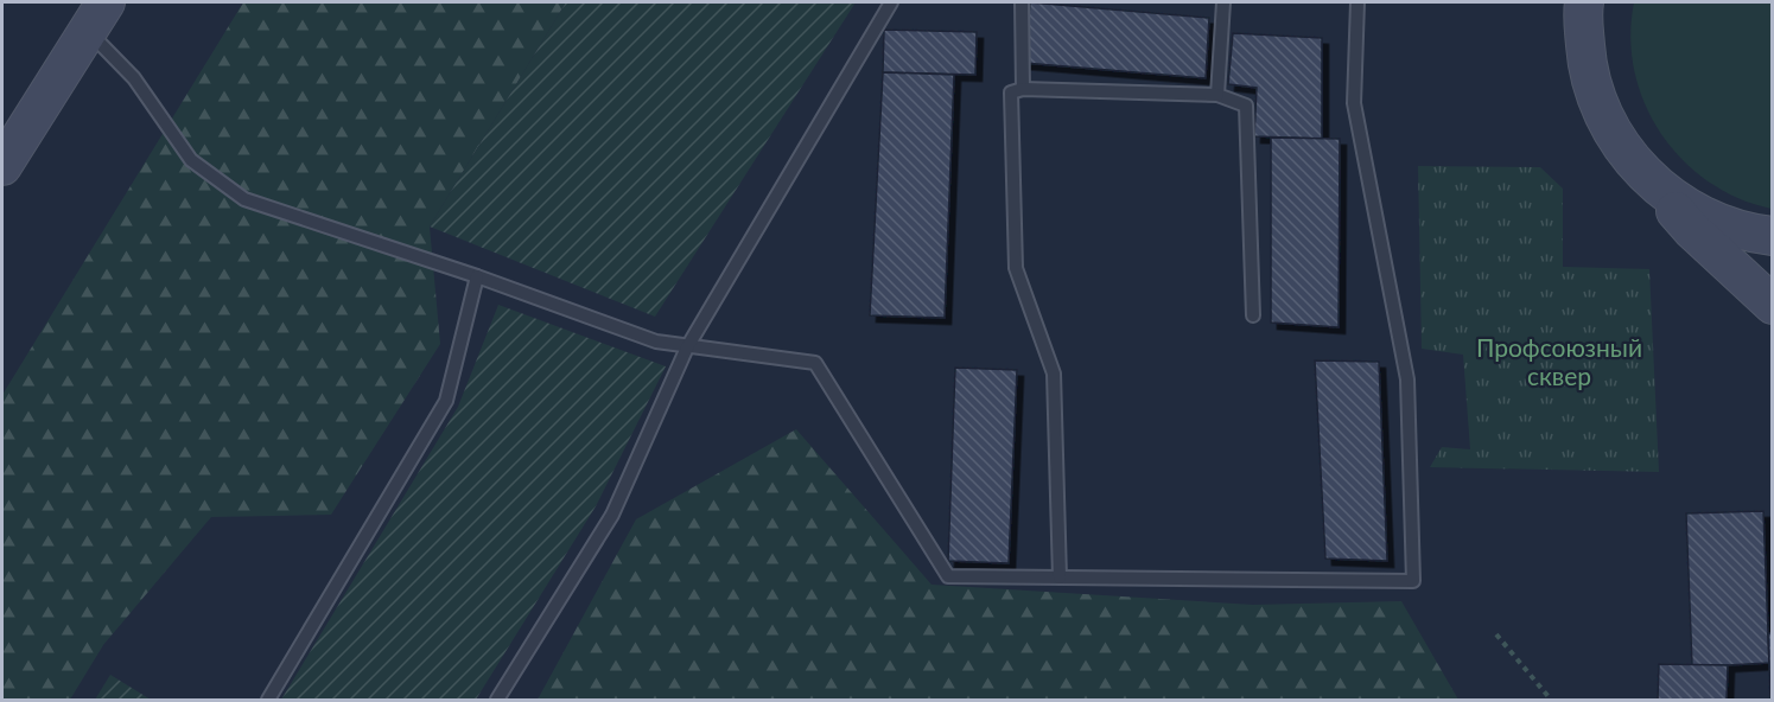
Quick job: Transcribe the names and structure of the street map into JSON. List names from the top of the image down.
{
  "parks": ["Профсоюзный сквер"]
}
